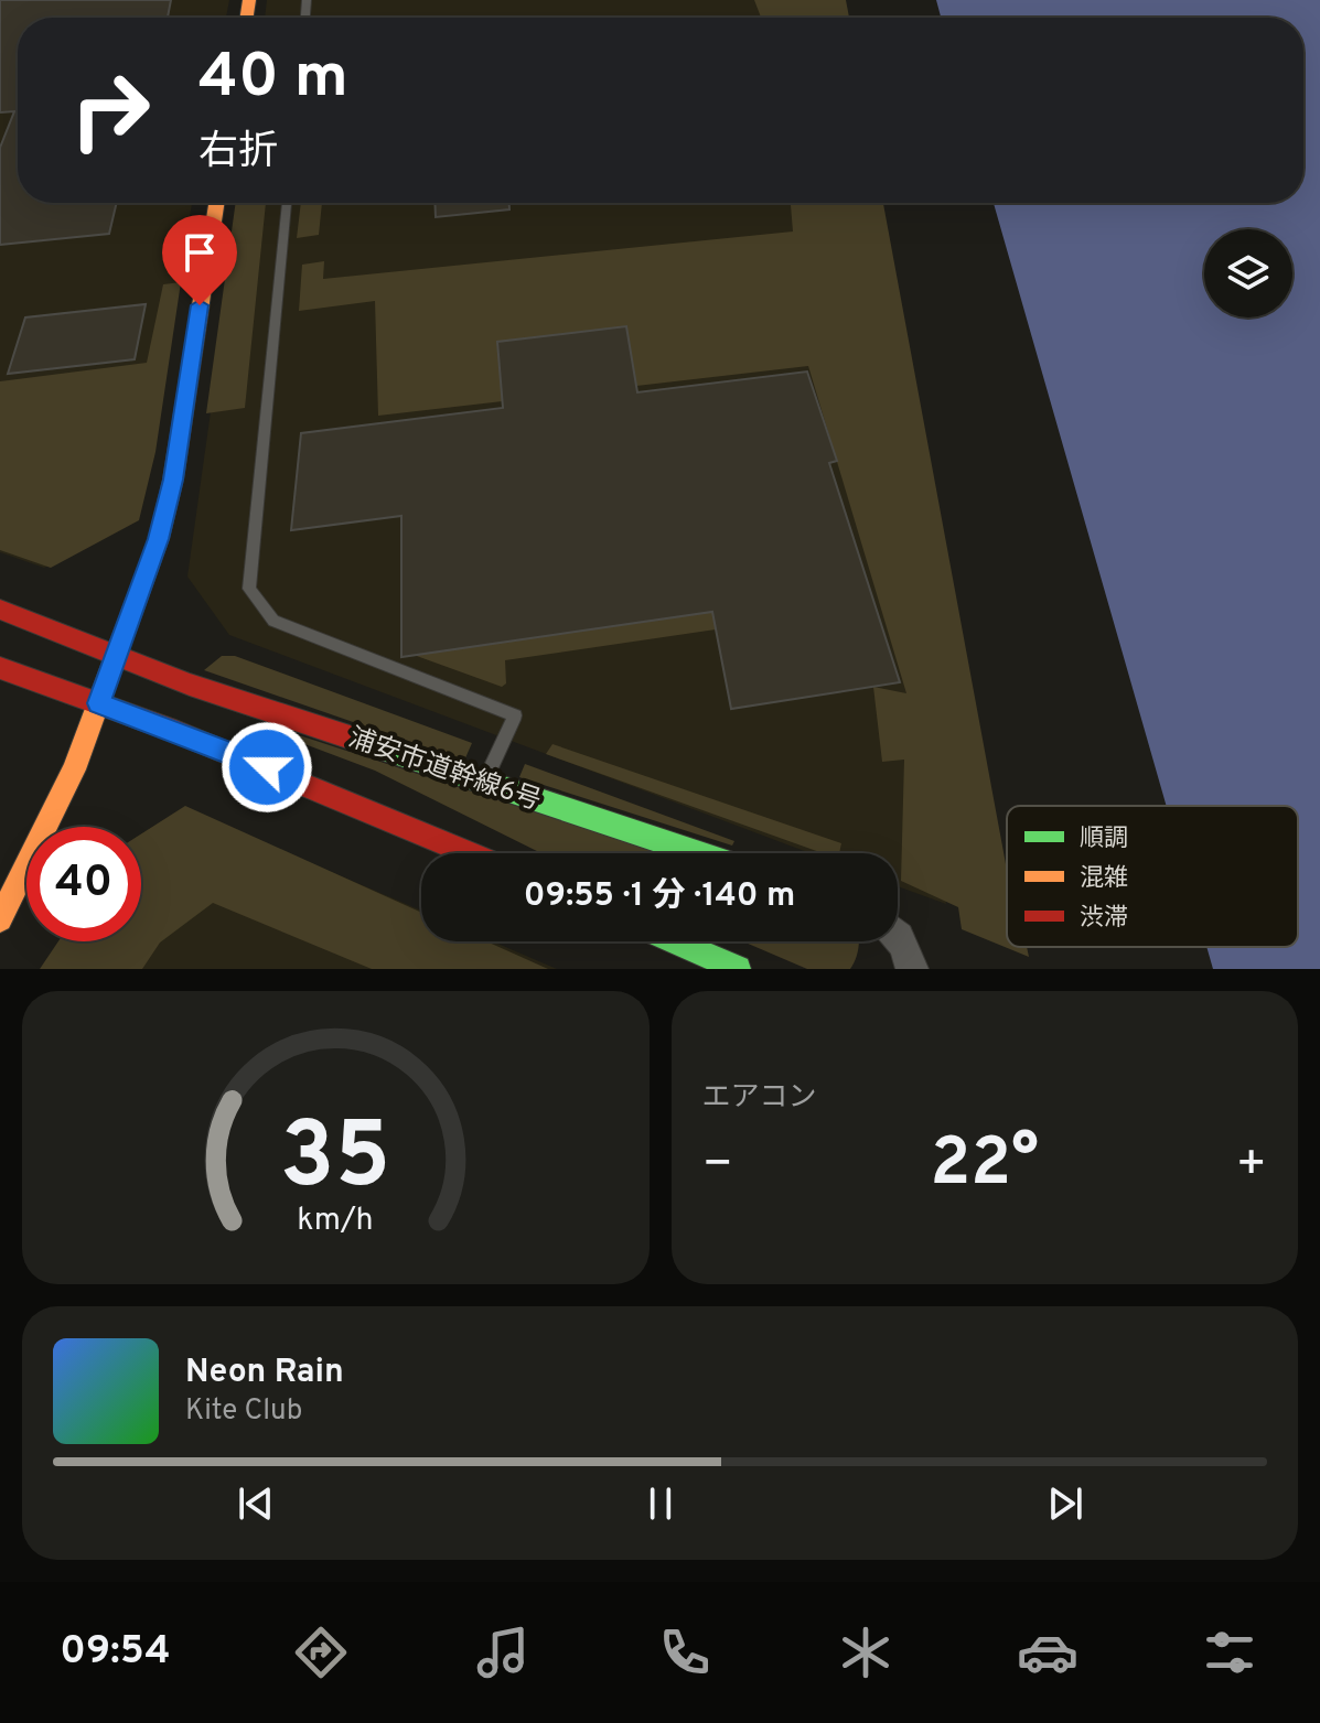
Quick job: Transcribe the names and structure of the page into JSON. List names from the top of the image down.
{
  "streets": {
    "street": ["浦安市道幹線6号"]
  },
  "legend": ["順調", "混雑", "渋滞"],
  "page": {
    "turn": ["40 m", "右折"],
    "limit": "40",
    "trip": "09:55 · 1 分 · 140 m",
    "tile": "エアコン",
    "heat": ["−", "22°", "+"],
    "song": ["Neon Rain", "Kite Club"],
    "tabs": "09:54",
    "gauge": ["35", "km/h"]
  }
}
